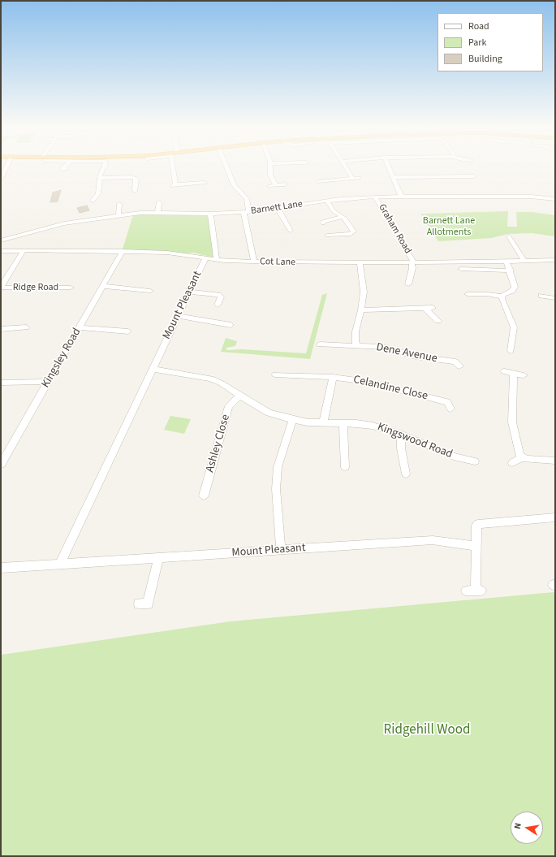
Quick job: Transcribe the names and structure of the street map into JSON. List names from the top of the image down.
{
  "streets": {
    "street": [
      "Barnett Lane",
      "Graham Road",
      "Cot Lane",
      "Ridge Road",
      "Mount Pleasant",
      "Dene Avenue",
      "Kingsley Road",
      "Celandine Close",
      "Kingswood Road",
      "Ashley Close"
    ]
  },
  "crossings": [
    ["Barnett Lane", "Graham Road"],
    ["Graham Road", "Cot Lane"],
    ["Cot Lane", "Ridge Road"],
    ["Cot Lane", "Mount Pleasant"],
    ["Cot Lane", "Kingsley Road"],
    ["Mount Pleasant", "Kingswood Road"],
    ["Kingswood Road", "Ashley Close"]
  ],
  "parks": ["Barnett Lane Allotments", "Ridgehill Wood"],
  "legend": ["Road", "Park", "Building"],
  "north": "left"
}
